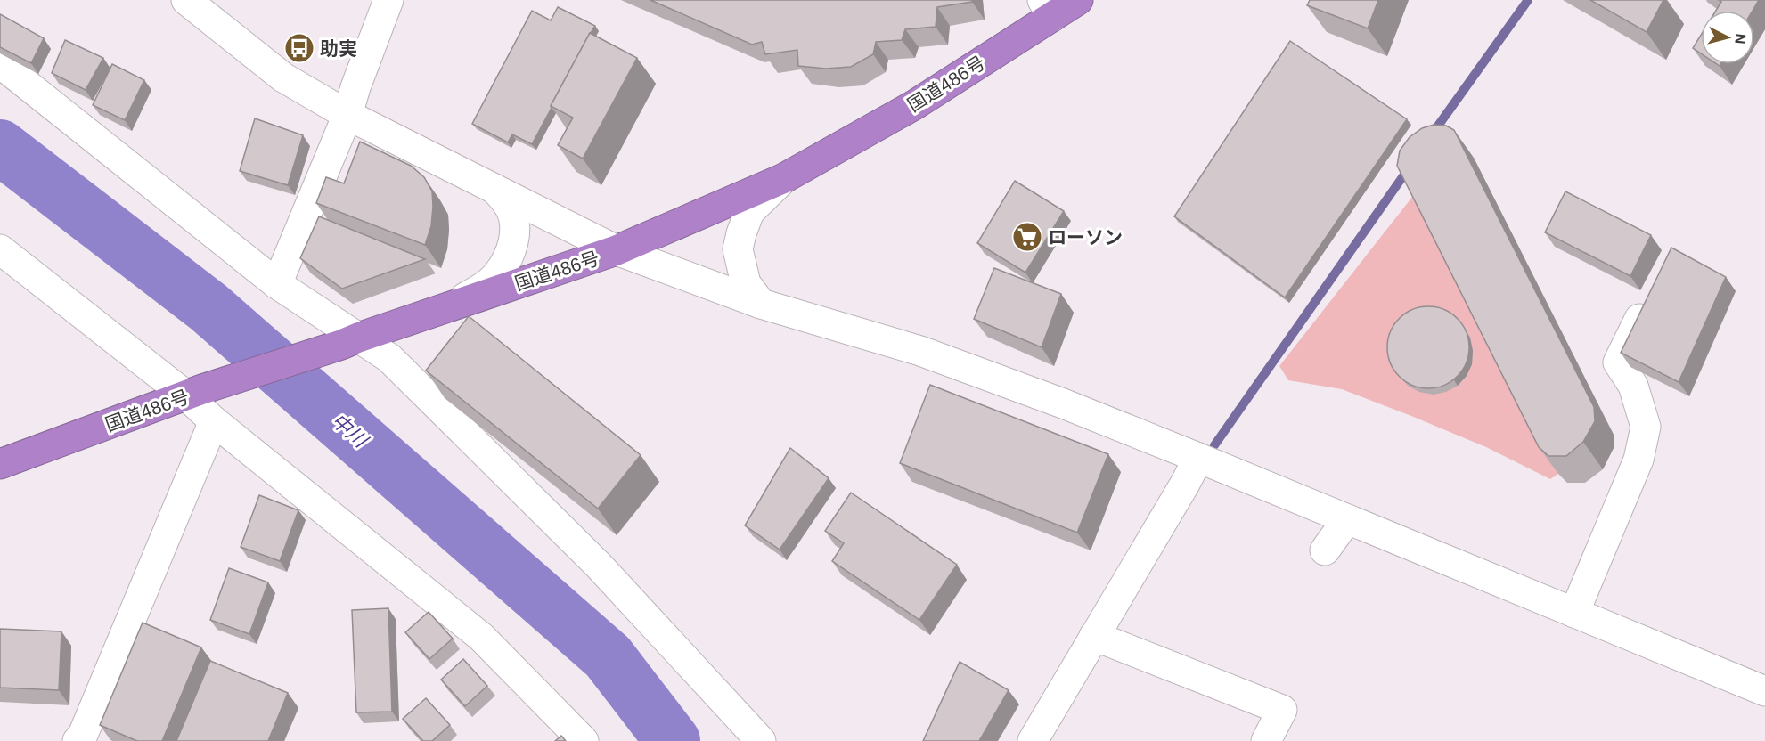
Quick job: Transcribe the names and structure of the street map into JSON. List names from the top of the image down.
{
  "streets": {
    "highway": ["国道486号"]
  },
  "water": ["中川"],
  "places": {
    "bus stop": ["助実"],
    "supermarket": ["ローソン"]
  },
  "north": "right"
}
